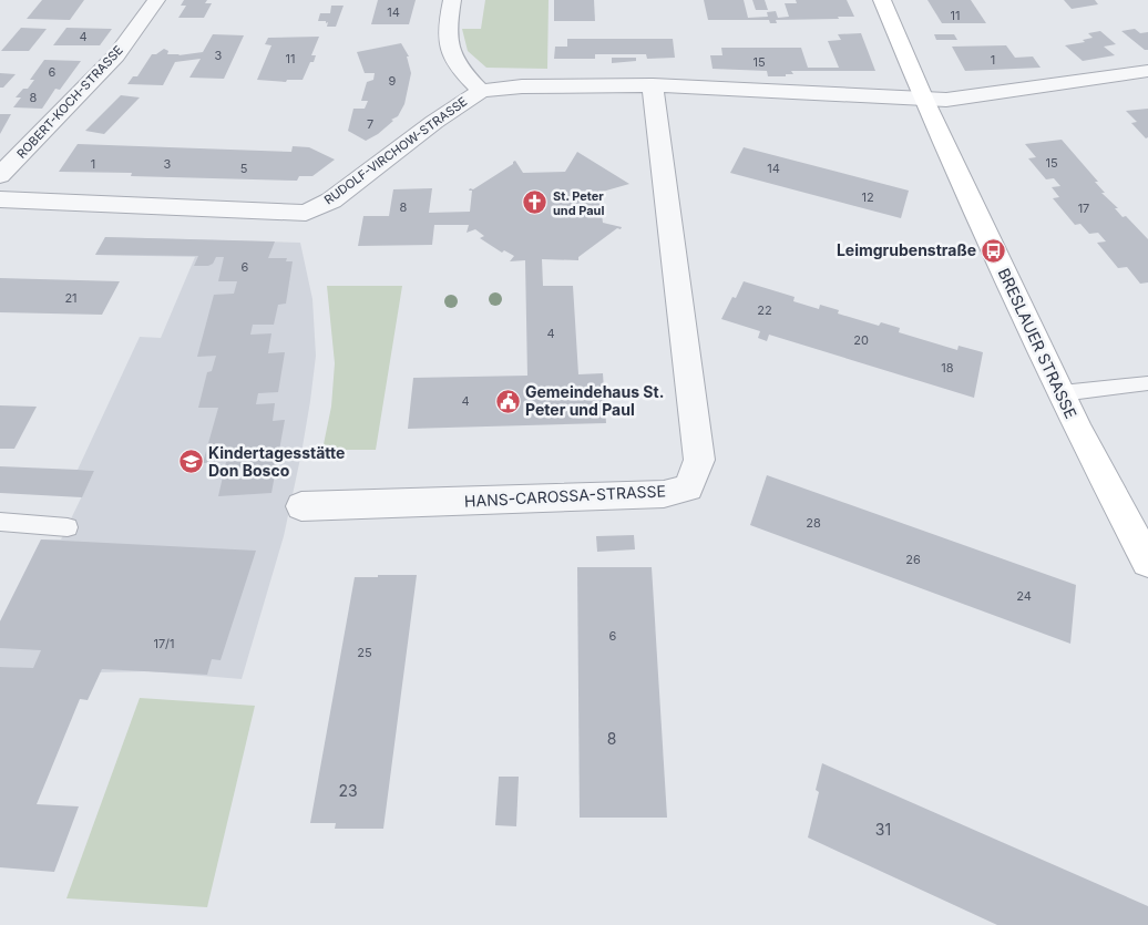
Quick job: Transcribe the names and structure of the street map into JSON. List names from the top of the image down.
{
  "streets": {
    "street": [
      "ROBERT-KOCH-STRASSE",
      "RUDOLF-VIRCHOW-STRASSE",
      "BRESLAUER STRASSE",
      "HANS-CAROSSA-STRASSE"
    ]
  },
  "crossings": [
    ["RUDOLF-VIRCHOW-STRASSE", "BRESLAUER STRASSE"],
    ["RUDOLF-VIRCHOW-STRASSE", "HANS-CAROSSA-STRASSE"]
  ],
  "places": {
    "church": ["St. Peter und Paul"],
    "bus stop": ["Leimgrubenstraße"],
    "public building": ["Gemeindehaus St. Peter und Paul"],
    "school or university": ["Kindertagesstätte Don Bosco"]
  },
  "house_numbers": [
    "14",
    "11",
    "4",
    "3",
    "11",
    "1",
    "15",
    "6",
    "9",
    "8",
    "7",
    "15",
    "1",
    "3",
    "5",
    "14",
    "12",
    "8",
    "17",
    "6",
    "21",
    "22",
    "4",
    "20",
    "18",
    "4",
    "28",
    "26",
    "24",
    "6",
    "17/1",
    "25",
    "8",
    "23",
    "31"
  ]
}
